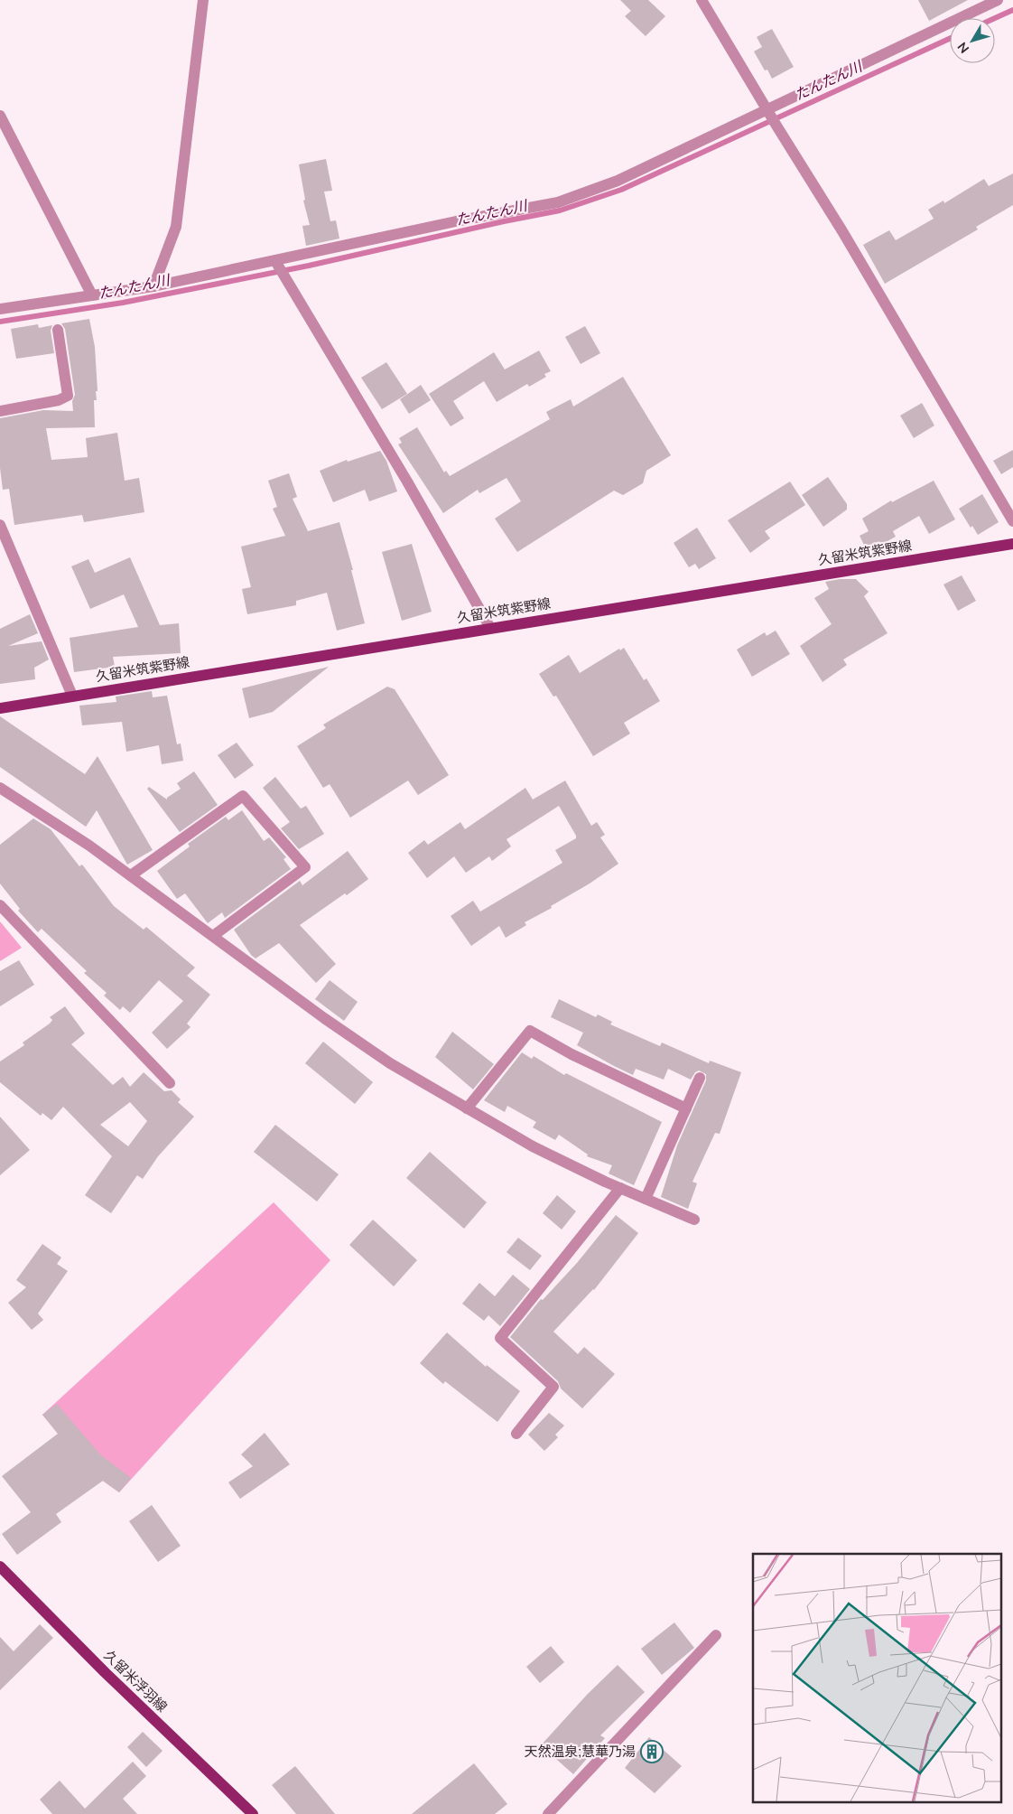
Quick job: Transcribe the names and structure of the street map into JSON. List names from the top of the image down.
{
  "streets": {
    "main road": ["久留米筑紫野線", "久留米浮羽線"]
  },
  "water": ["たんたん川"],
  "places": {
    "building": ["天然温泉;慧華乃湯"]
  },
  "north": "bottom left"
}
